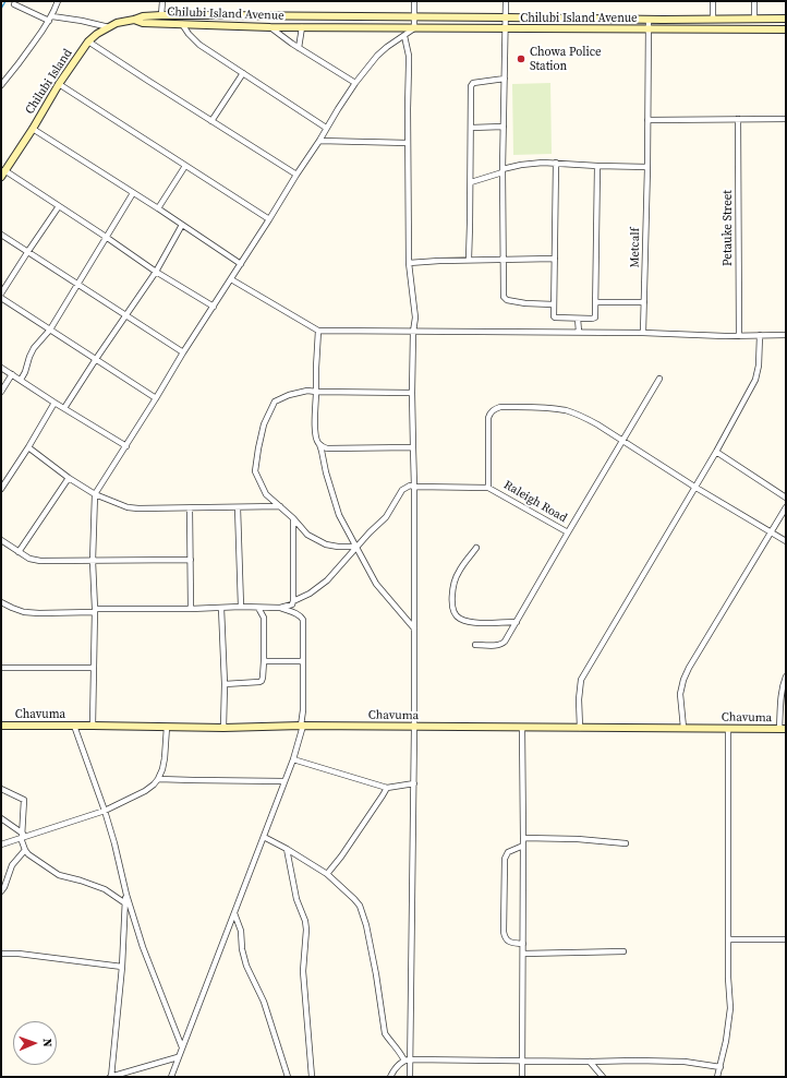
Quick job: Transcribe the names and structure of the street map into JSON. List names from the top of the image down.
{
  "streets": {
    "street": [
      "Chilubi Island Avenue",
      "Chilubi Island",
      "Petauke Street",
      "Metcalf",
      "Raleigh Road",
      "Chavuma"
    ]
  },
  "crossings": [
    ["Chilubi Island Avenue", "Chilubi Island"],
    ["Chilubi Island Avenue", "Metcalf"]
  ],
  "places": ["Chowa Police Station"],
  "north": "right"
}
